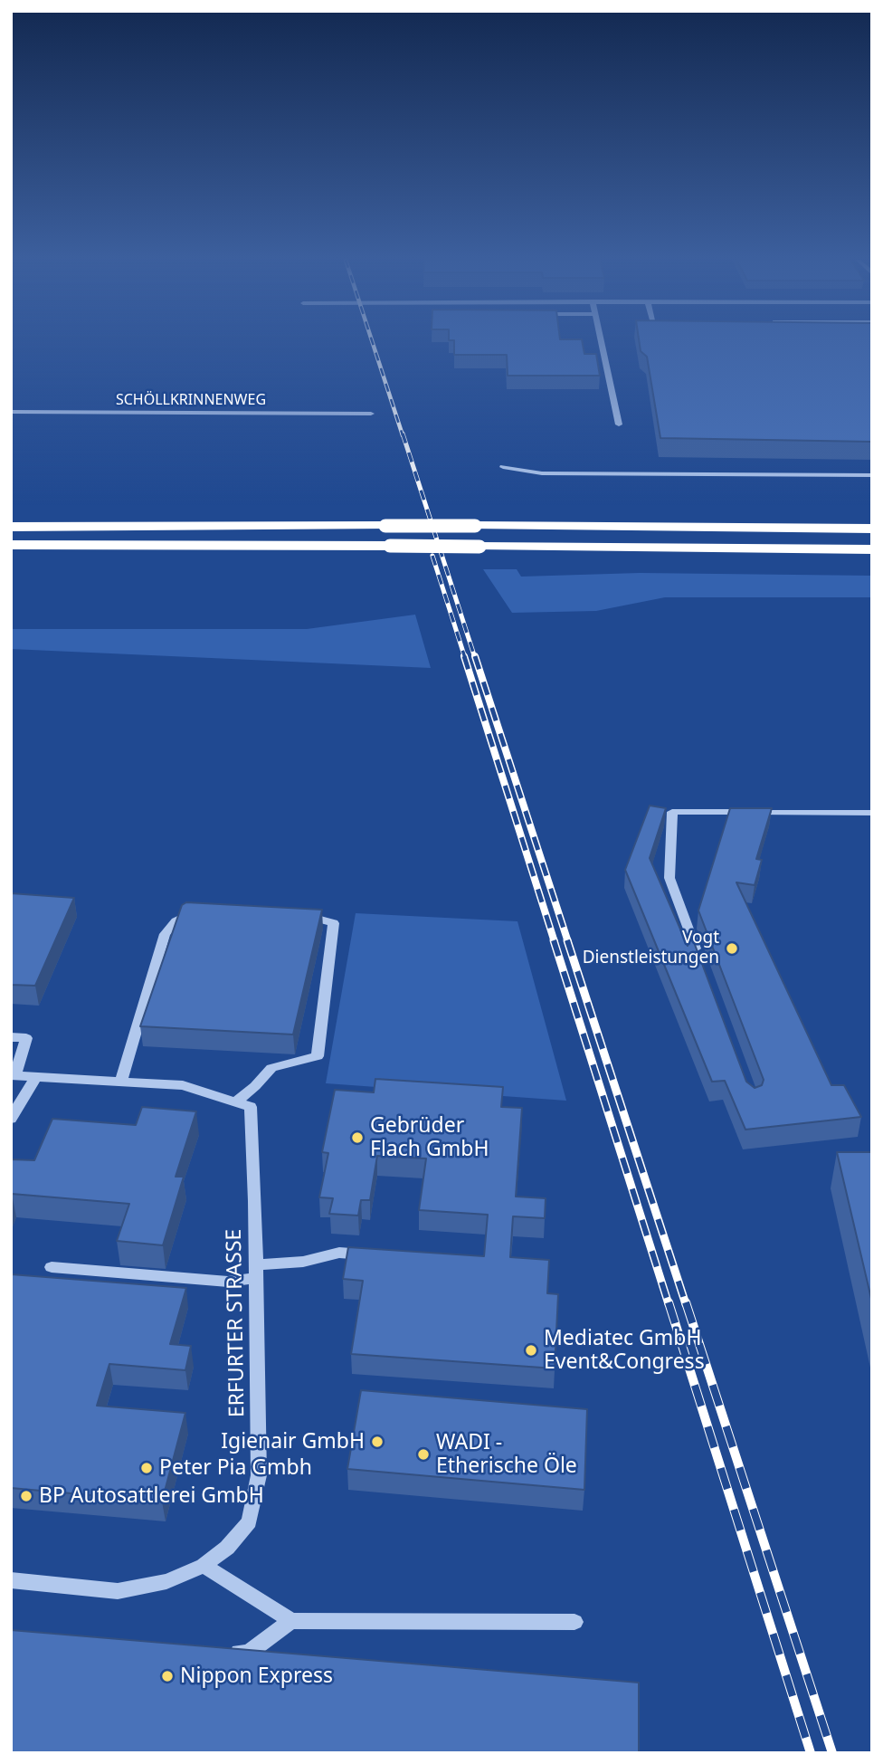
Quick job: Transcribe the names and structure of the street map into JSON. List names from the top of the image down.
{
  "streets": {
    "street": ["SCHÖLLKRINNENWEG", "ERFURTER STRASSE"]
  },
  "places": [
    "Vogt Dienstleistungen",
    "Gebrüder Flach GmbH",
    "Mediatec GmbH Event&Congress",
    "Igienair GmbH",
    "WADI - Etherische Öle",
    "Peter Pia Gmbh",
    "BP Autosattlerei GmbH",
    "Nippon Express"
  ]
}
